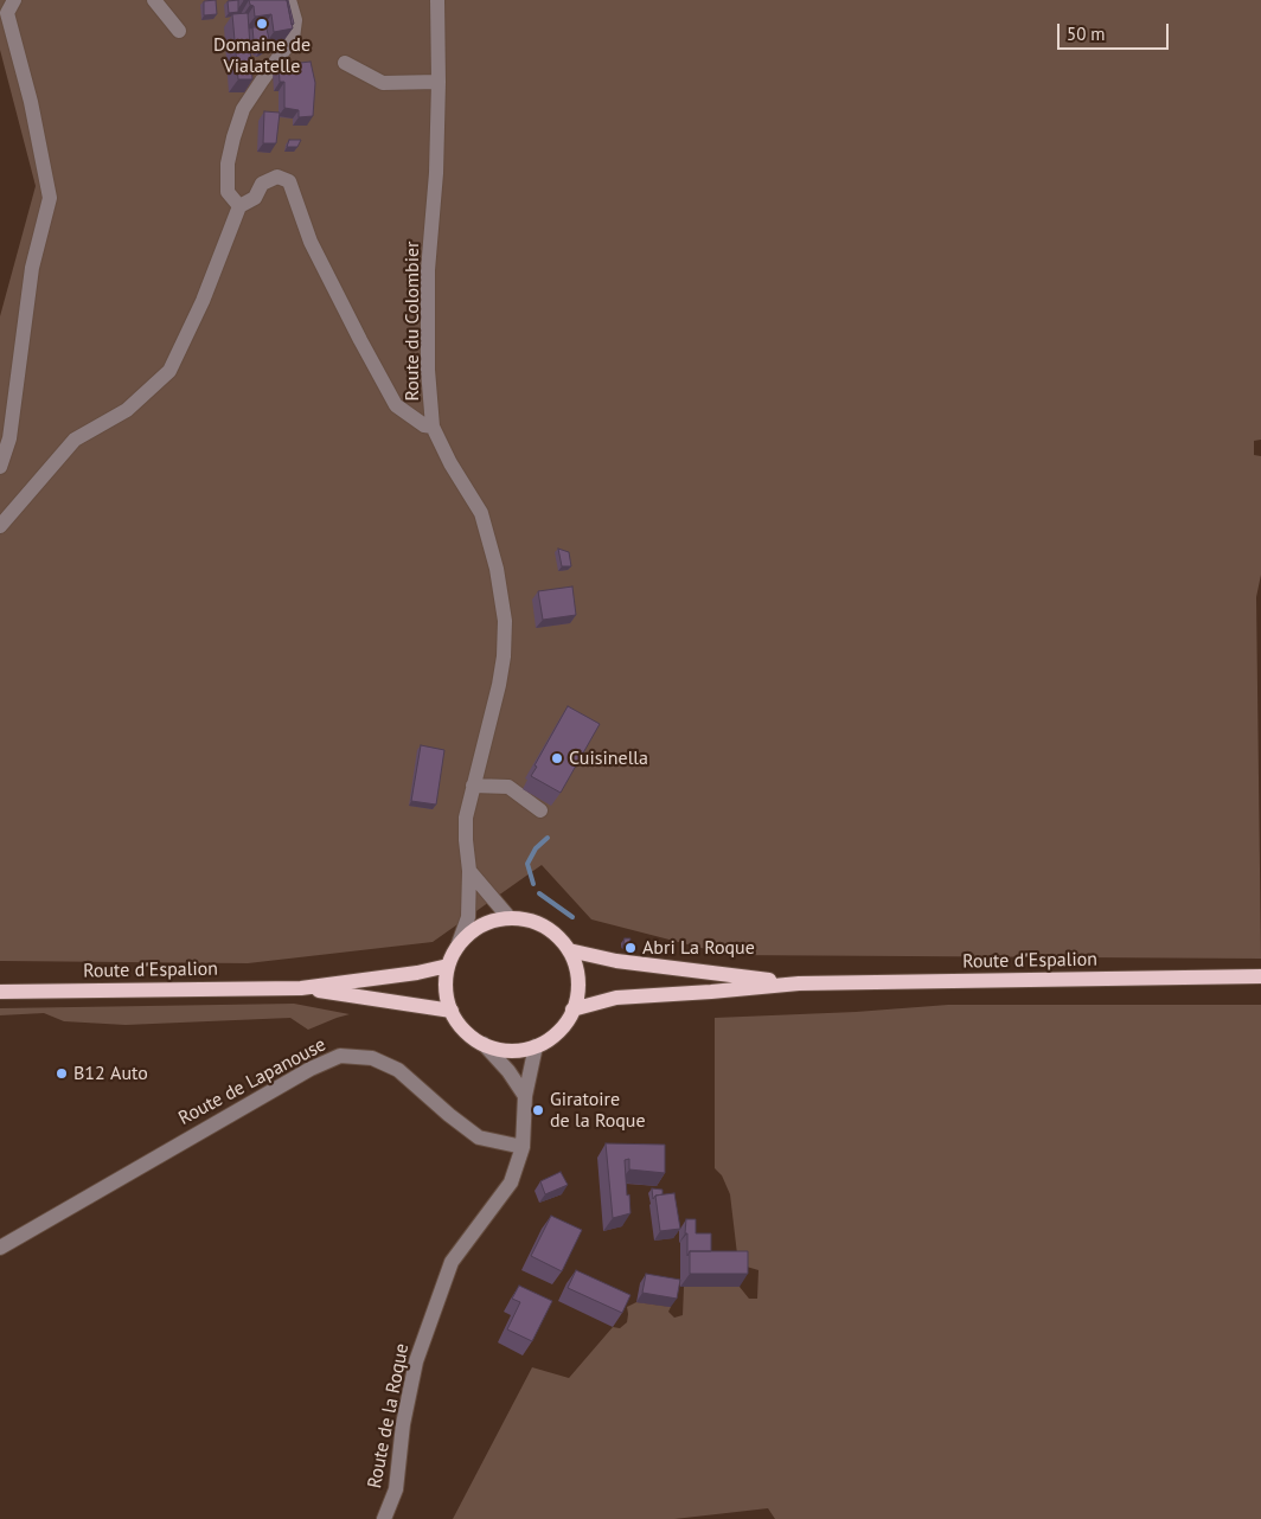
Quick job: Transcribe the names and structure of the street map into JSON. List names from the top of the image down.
{
  "streets": {
    "main road": ["Route d'Espalion"],
    "street": ["Route du Colombier", "Route de Lapanouse", "Route de la Roque"]
  },
  "crossings": [
    ["Route du Colombier", "Route d'Espalion"],
    ["Route du Colombier", "Route de la Roque"],
    ["Route d'Espalion", "Route de la Roque"],
    ["Route de Lapanouse", "Route de la Roque"]
  ],
  "places": [
    "Domaine de Vialatelle",
    "Cuisinella",
    "Abri La Roque",
    "B12 Auto",
    "Giratoire de la Roque"
  ],
  "scale_bar": "50 m"
}
